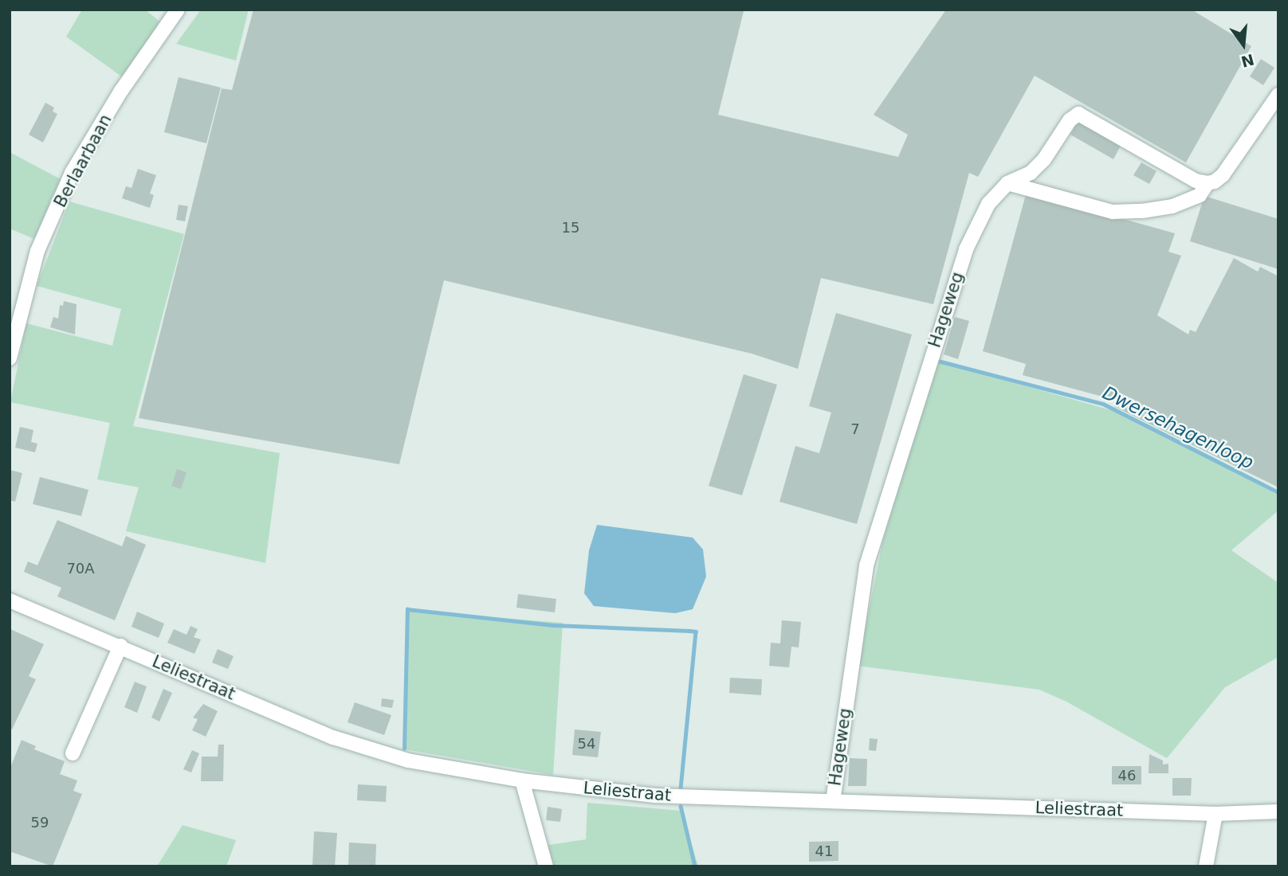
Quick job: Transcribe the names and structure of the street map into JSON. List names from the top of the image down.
{
  "streets": {
    "street": ["Berlaarbaan", "Hageweg", "Leliestraat"]
  },
  "crossings": [
    ["Hageweg", "Leliestraat"]
  ],
  "water": ["Dwersehagenloop"],
  "house_numbers": [
    "15",
    "7",
    "70A",
    "54",
    "46",
    "59",
    "41"
  ],
  "north": "bottom"
}
